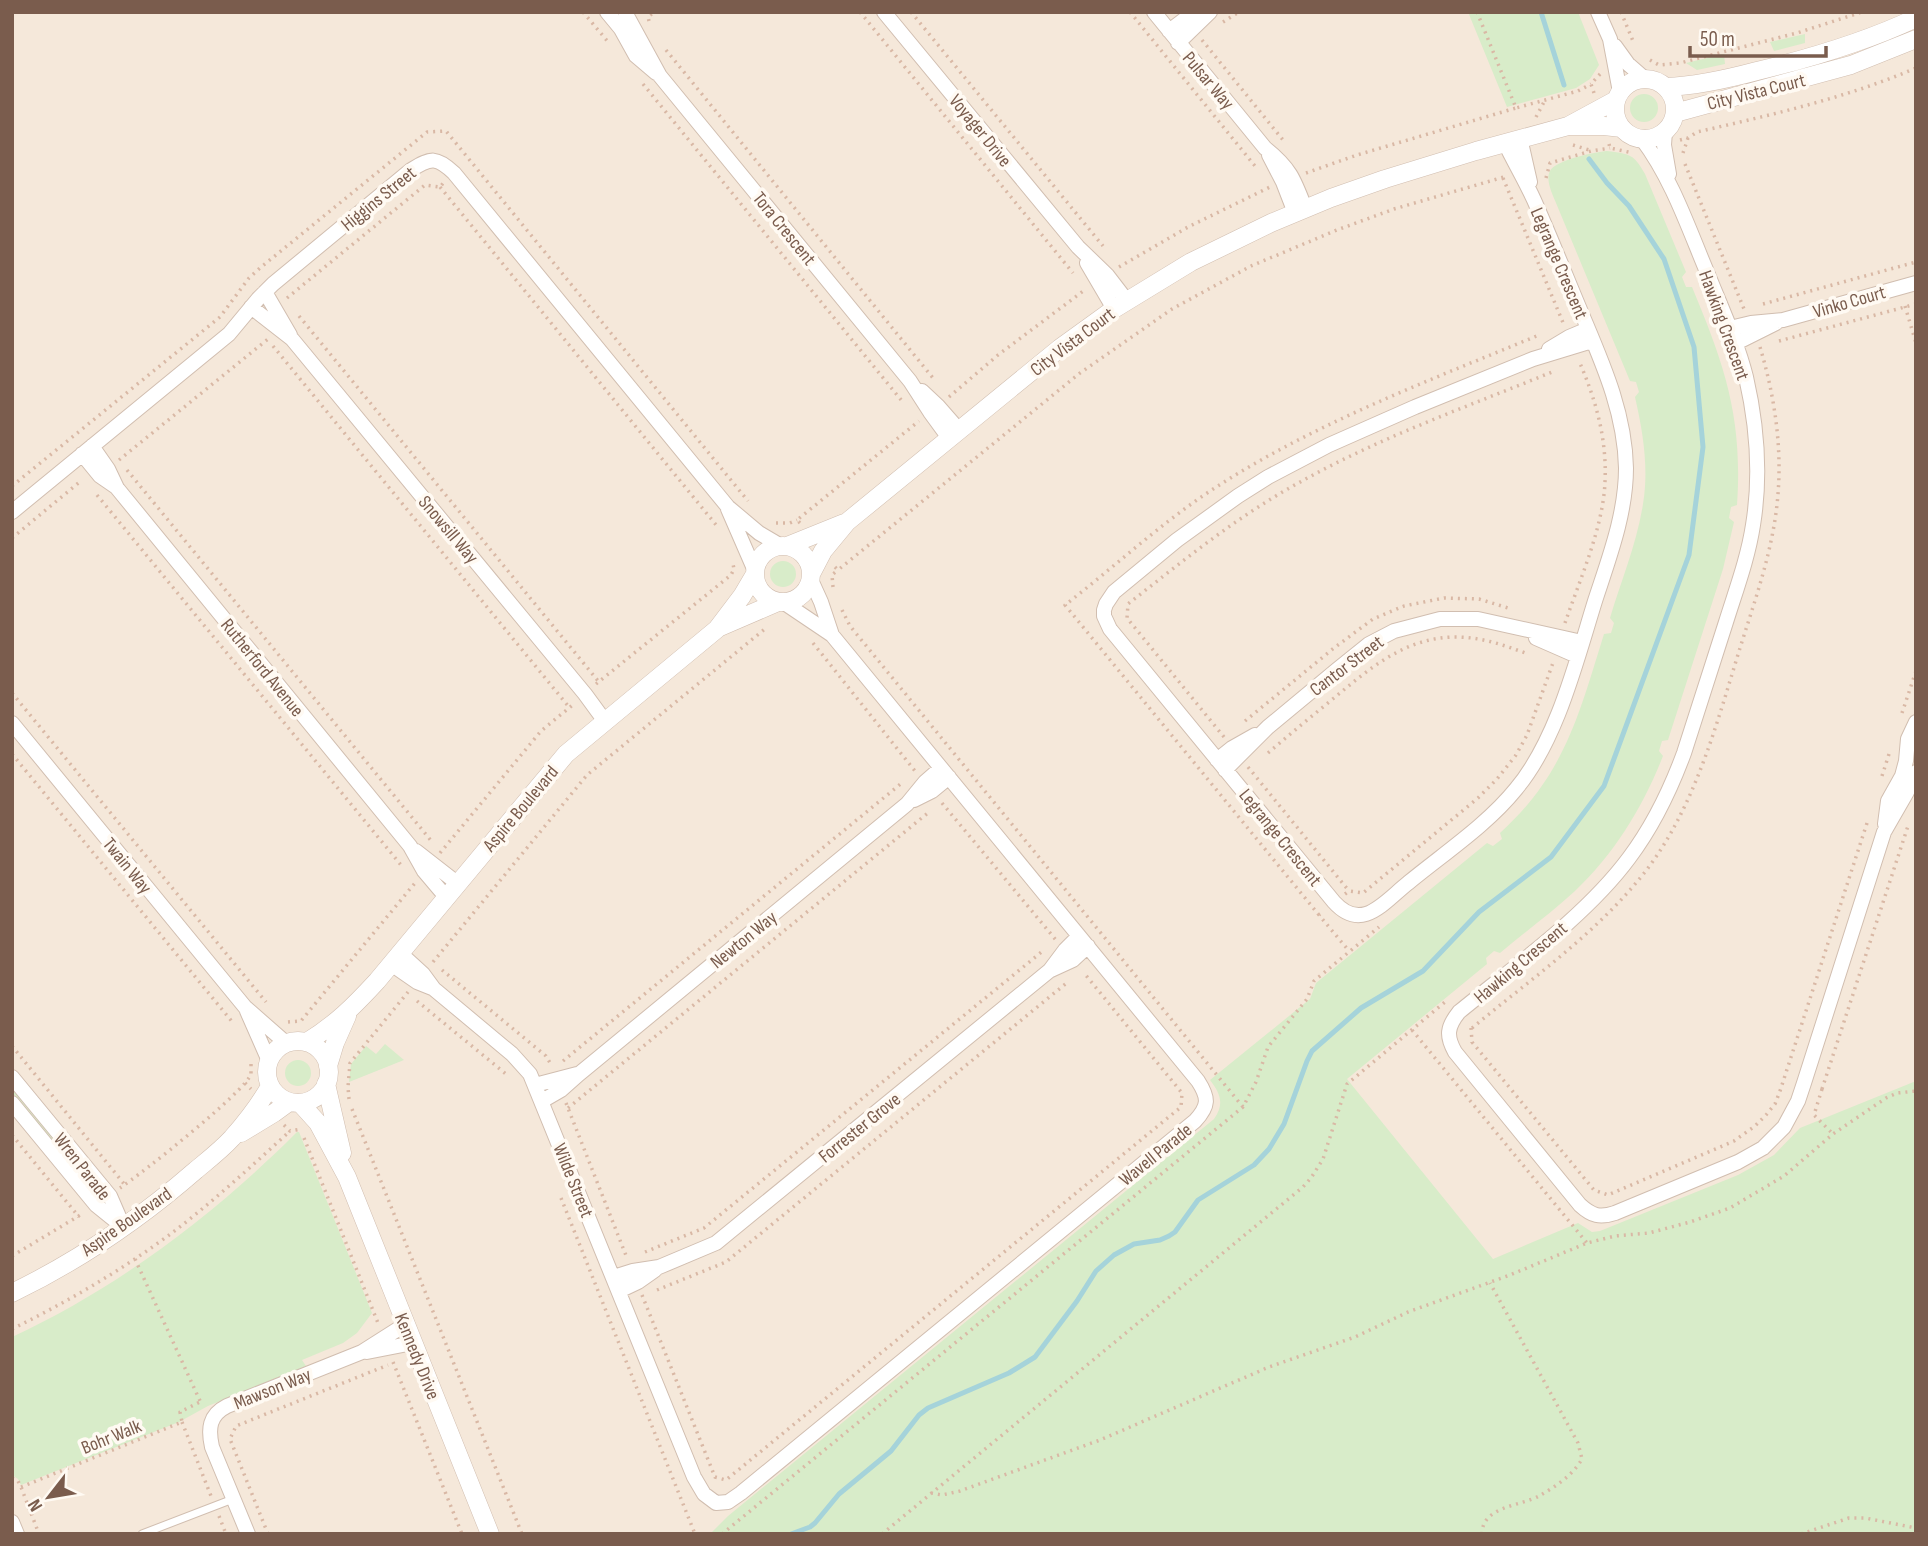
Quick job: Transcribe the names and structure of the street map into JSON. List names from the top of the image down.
{
  "streets": {
    "street": [
      "Pulsar Way",
      "City Vista Court",
      "Voyager Drive",
      "Higgins Street",
      "Tora Crescent",
      "Legrange Crescent",
      "Vinko Court",
      "Hawking Crescent",
      "Snowsill Way",
      "Cantor Street",
      "Rutherford Avenue",
      "Aspire Boulevard",
      "Twain Way",
      "Newton Way",
      "Forrester Grove",
      "Wavell Parade",
      "Wren Parade",
      "Wilde Street",
      "Kennedy Drive",
      "Mawson Way"
    ],
    "path": ["Bohr Walk"]
  },
  "crossings": [
    ["Pulsar Way", "City Vista Court"],
    ["City Vista Court", "Voyager Drive"],
    ["City Vista Court", "Tora Crescent"],
    ["City Vista Court", "Hawking Crescent"],
    ["Higgins Street", "Snowsill Way"],
    ["Higgins Street", "Rutherford Avenue"],
    ["Legrange Crescent", "Cantor Street"],
    ["Vinko Court", "Hawking Crescent"],
    ["Snowsill Way", "Aspire Boulevard"],
    ["Rutherford Avenue", "Aspire Boulevard"],
    ["Aspire Boulevard", "Twain Way"],
    ["Aspire Boulevard", "Wavell Parade"],
    ["Aspire Boulevard", "Wren Parade"],
    ["Aspire Boulevard", "Wilde Street"],
    ["Aspire Boulevard", "Kennedy Drive"],
    ["Twain Way", "Kennedy Drive"],
    ["Newton Way", "Wavell Parade"],
    ["Newton Way", "Wilde Street"],
    ["Forrester Grove", "Wavell Parade"],
    ["Forrester Grove", "Wilde Street"],
    ["Wavell Parade", "Wilde Street"],
    ["Kennedy Drive", "Mawson Way"]
  ],
  "scale_bar": "50 m",
  "north": "bottom left"
}
